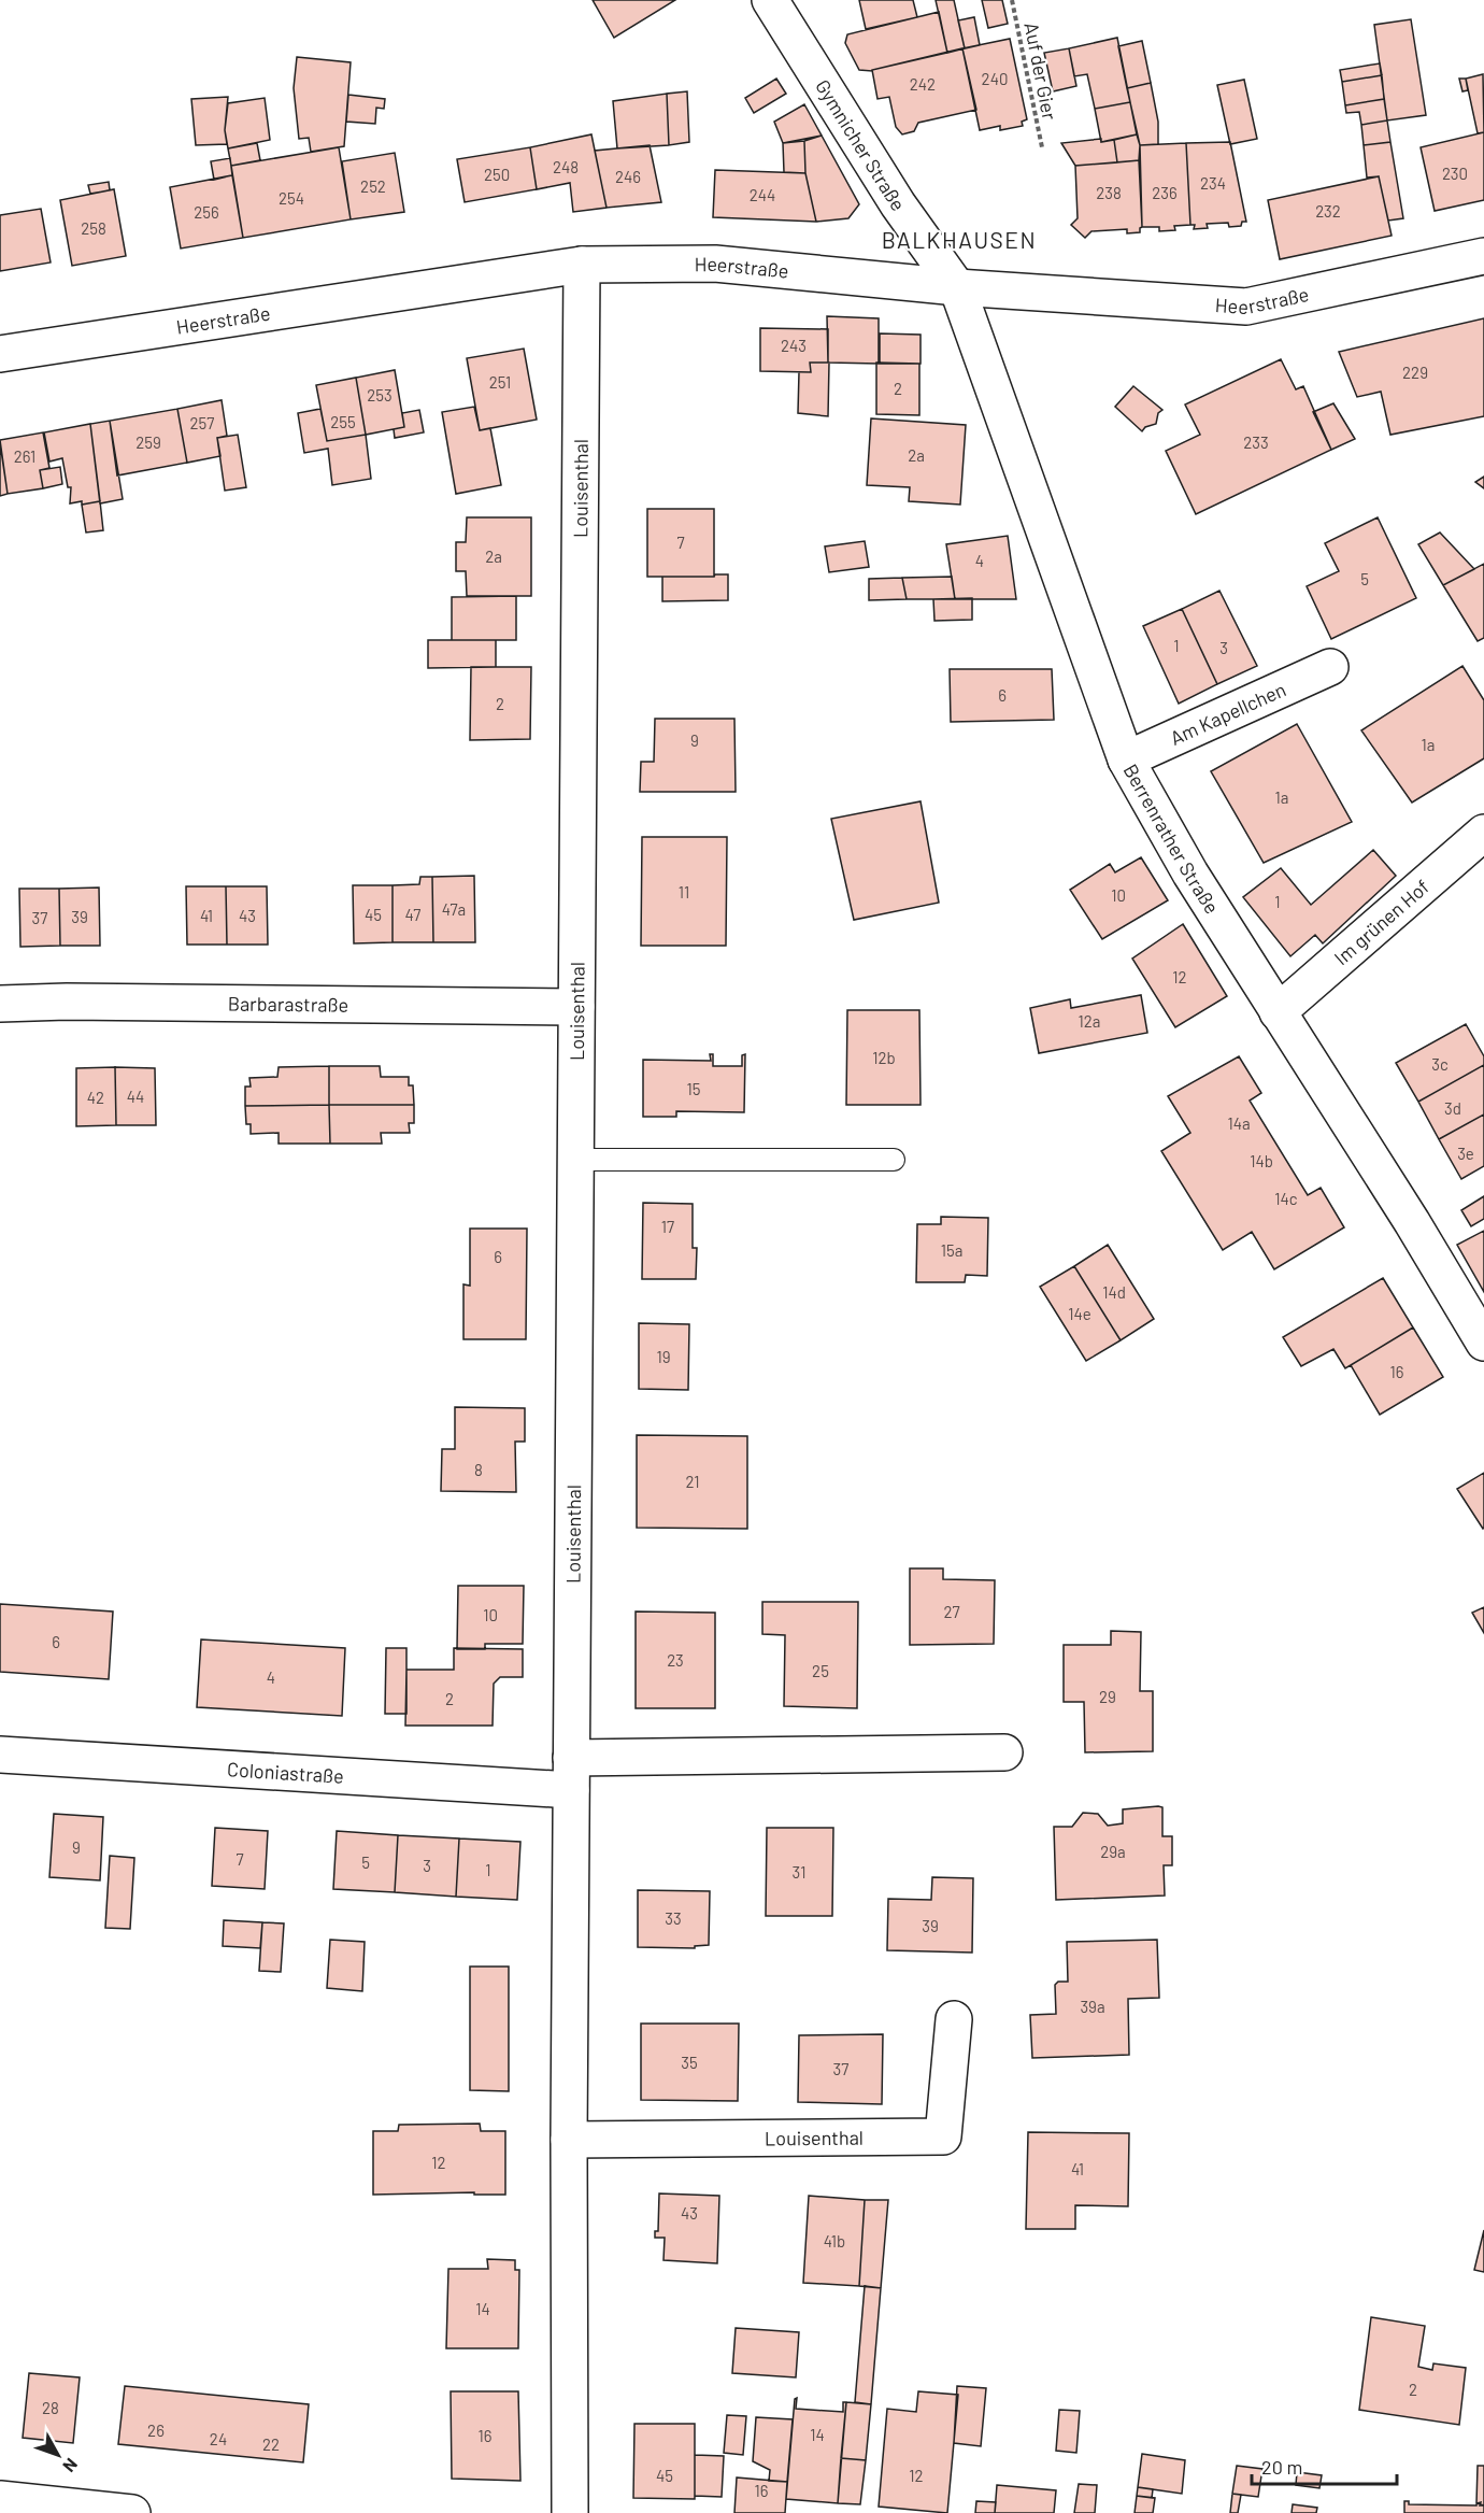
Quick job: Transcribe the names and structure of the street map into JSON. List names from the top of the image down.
{
  "streets": {
    "street": [
      "Gymnicher Straße",
      "Heerstraße",
      "Louisenthal",
      "Am Kapellchen",
      "Berrenrather Straße",
      "Im grünen Hof",
      "Barbarastraße",
      "Coloniastraße"
    ],
    "path": ["Auf der Gier"]
  },
  "crossings": [
    ["Gymnicher Straße", "Heerstraße"],
    ["Gymnicher Straße", "Berrenrather Straße"],
    ["Heerstraße", "Louisenthal"],
    ["Heerstraße", "Berrenrather Straße"],
    ["Louisenthal", "Barbarastraße"],
    ["Louisenthal", "Coloniastraße"],
    ["Am Kapellchen", "Berrenrather Straße"],
    ["Berrenrather Straße", "Im grünen Hof"]
  ],
  "districts": ["BALKHAUSEN"],
  "house_numbers": [
    "240",
    "242",
    "248",
    "230",
    "250",
    "246",
    "234",
    "252",
    "238",
    "236",
    "244",
    "254",
    "232",
    "256",
    "258",
    "243",
    "229",
    "251",
    "2",
    "253",
    "255",
    "257",
    "259",
    "233",
    "2a",
    "261",
    "7",
    "2a",
    "4",
    "5",
    "1",
    "3",
    "6",
    "2",
    "9",
    "1a",
    "1a",
    "11",
    "10",
    "1",
    "47a",
    "45",
    "47",
    "41",
    "43",
    "39",
    "37",
    "12",
    "12a",
    "12b",
    "3c",
    "15",
    "44",
    "42",
    "3d",
    "14a",
    "3e",
    "14b",
    "14c",
    "17",
    "15a",
    "6",
    "14d",
    "14e",
    "19",
    "16",
    "8",
    "21",
    "27",
    "10",
    "6",
    "23",
    "25",
    "4",
    "29",
    "2",
    "9",
    "29a",
    "7",
    "5",
    "3",
    "1",
    "31",
    "33",
    "39",
    "39a",
    "35",
    "37",
    "12",
    "41",
    "43",
    "41b",
    "14",
    "2",
    "28",
    "26",
    "14",
    "16",
    "24",
    "22",
    "45",
    "12",
    "16"
  ],
  "scale_bar": "20 m",
  "north": "bottom right"
}
